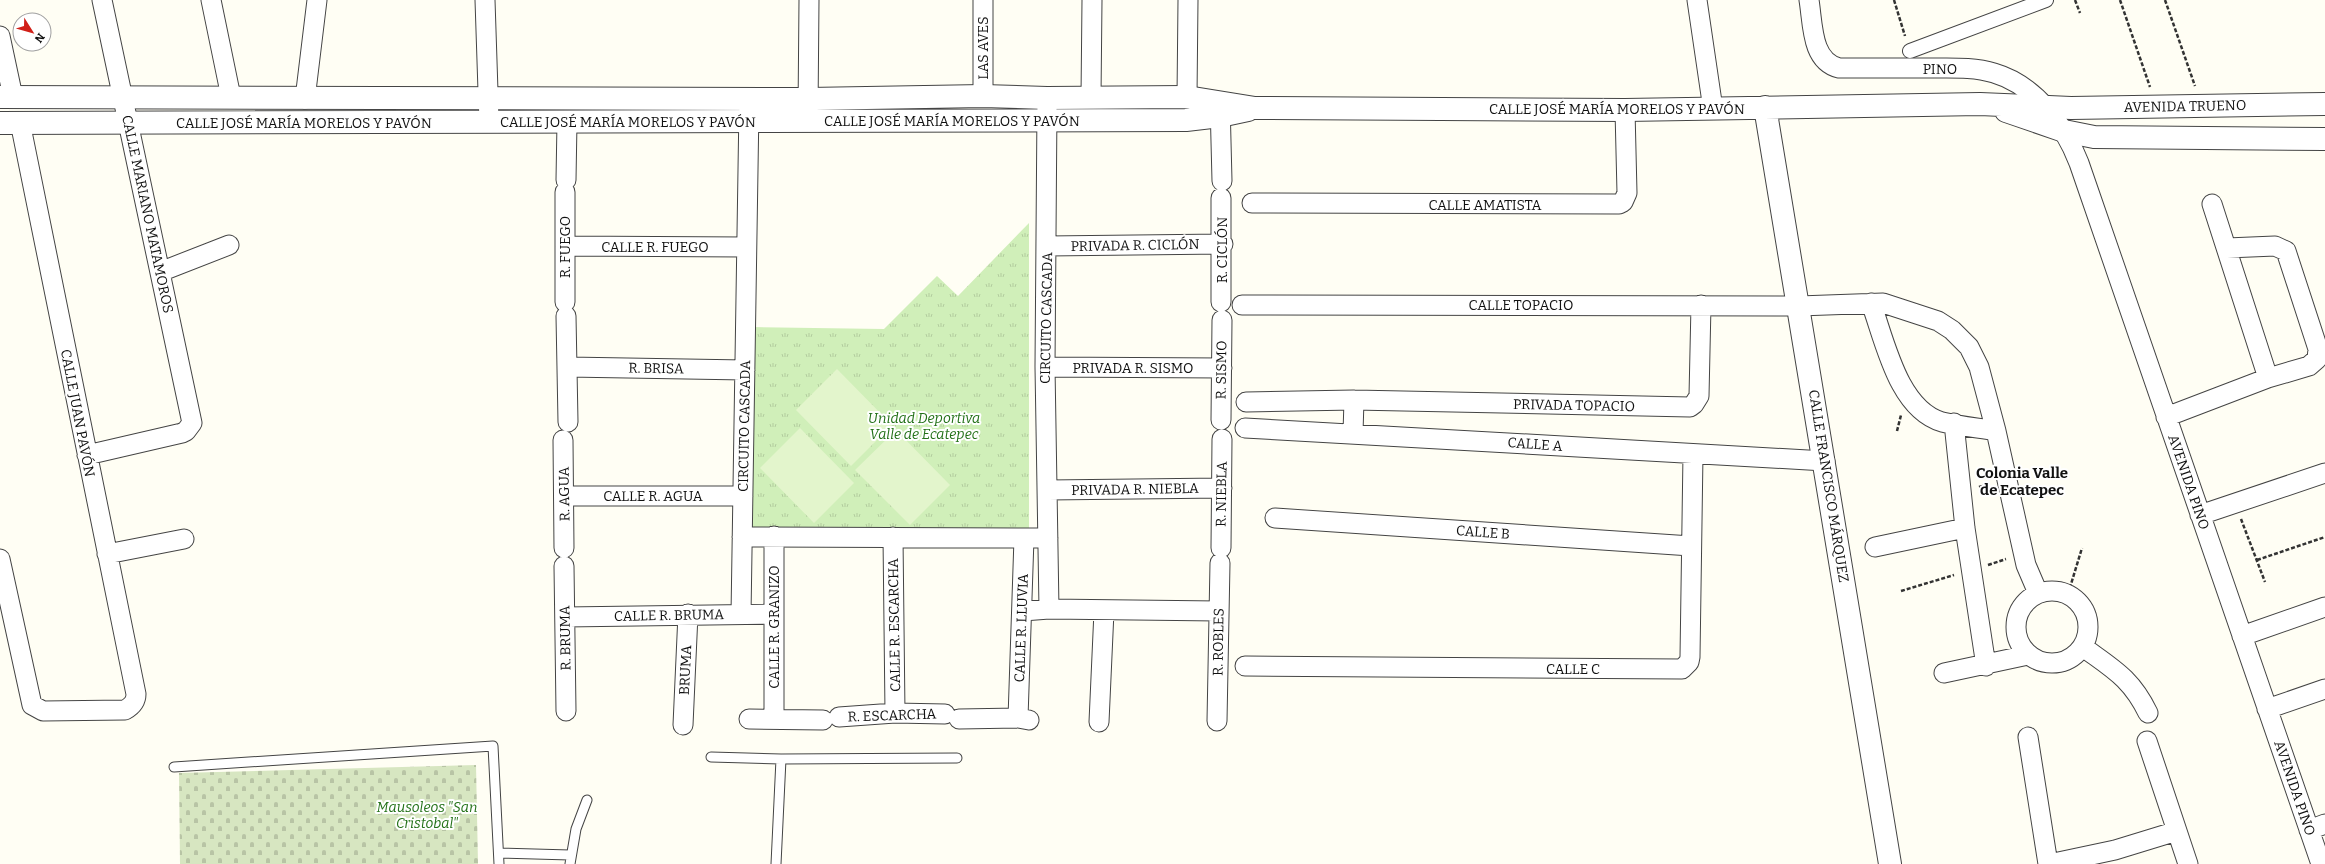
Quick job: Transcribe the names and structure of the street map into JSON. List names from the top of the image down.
{
  "streets": {
    "street": [
      "LAS AVES",
      "PINO",
      "AVENIDA TRUENO",
      "CALLE JOSÉ MARÍA MORELOS Y PAVÓN",
      "CALLE AMATISTA",
      "CALLE MARIANO MATAMOROS",
      "PRIVADA R. CICLÓN",
      "R. FUEGO",
      "CALLE R. FUEGO",
      "R. CICLÓN",
      "CALLE TOPACIO",
      "CIRCUITO CASCADA",
      "R. BRISA",
      "PRIVADA R. SISMO",
      "R. SISMO",
      "PRIVADA TOPACIO",
      "CALLE JUAN PAVÓN",
      "CALLE A",
      "AVENIDA PINO",
      "CALLE FRANCISCO MÁRQUEZ",
      "PRIVADA R. NIEBLA",
      "R. AGUA",
      "R. NIEBLA",
      "CALLE R. AGUA",
      "CALLE B",
      "CALLE R. BRUMA",
      "CALLE R. ESCARCHA",
      "CALLE R. GRANIZO",
      "CALLE R. LLUVIA",
      "R. BRUMA",
      "R. ROBLES",
      "CALLE C",
      "BRUMA",
      "R. ESCARCHA"
    ]
  },
  "crossings": [
    ["LAS AVES", "CALLE JOSÉ MARÍA MORELOS Y PAVÓN"],
    ["PINO", "AVENIDA TRUENO"],
    ["PINO", "CALLE JOSÉ MARÍA MORELOS Y PAVÓN"],
    ["PINO", "AVENIDA PINO"],
    ["AVENIDA TRUENO", "CALLE JOSÉ MARÍA MORELOS Y PAVÓN"],
    ["AVENIDA TRUENO", "AVENIDA PINO"],
    ["CALLE JOSÉ MARÍA MORELOS Y PAVÓN", "CALLE AMATISTA"],
    ["CALLE JOSÉ MARÍA MORELOS Y PAVÓN", "CALLE MARIANO MATAMOROS"],
    ["CALLE JOSÉ MARÍA MORELOS Y PAVÓN", "R. FUEGO"],
    ["CALLE JOSÉ MARÍA MORELOS Y PAVÓN", "R. CICLÓN"],
    ["CALLE JOSÉ MARÍA MORELOS Y PAVÓN", "CIRCUITO CASCADA"],
    ["CALLE JOSÉ MARÍA MORELOS Y PAVÓN", "CALLE JUAN PAVÓN"],
    ["CALLE JOSÉ MARÍA MORELOS Y PAVÓN", "AVENIDA PINO"],
    ["CALLE JOSÉ MARÍA MORELOS Y PAVÓN", "CALLE FRANCISCO MÁRQUEZ"],
    ["CALLE MARIANO MATAMOROS", "CALLE JUAN PAVÓN"],
    ["PRIVADA R. CICLÓN", "R. CICLÓN"],
    ["PRIVADA R. CICLÓN", "CIRCUITO CASCADA"],
    ["R. FUEGO", "CALLE R. FUEGO"],
    ["R. FUEGO", "R. BRISA"],
    ["CALLE R. FUEGO", "CIRCUITO CASCADA"],
    ["R. CICLÓN", "R. SISMO"],
    ["CALLE TOPACIO", "PRIVADA TOPACIO"],
    ["CALLE TOPACIO", "CALLE FRANCISCO MÁRQUEZ"],
    ["CIRCUITO CASCADA", "R. BRISA"],
    ["CIRCUITO CASCADA", "PRIVADA R. SISMO"],
    ["CIRCUITO CASCADA", "PRIVADA R. NIEBLA"],
    ["CIRCUITO CASCADA", "CALLE R. AGUA"],
    ["CIRCUITO CASCADA", "CALLE R. BRUMA"],
    ["PRIVADA R. SISMO", "R. SISMO"],
    ["CALLE A", "CALLE FRANCISCO MÁRQUEZ"],
    ["CALLE A", "CALLE C"],
    ["PRIVADA R. NIEBLA", "R. NIEBLA"],
    ["R. AGUA", "CALLE R. AGUA"],
    ["R. AGUA", "R. BRUMA"],
    ["R. NIEBLA", "R. ROBLES"],
    ["CALLE B", "CALLE C"],
    ["CALLE R. BRUMA", "CALLE R. GRANIZO"],
    ["CALLE R. BRUMA", "R. BRUMA"],
    ["CALLE R. BRUMA", "BRUMA"],
    ["CALLE R. ESCARCHA", "R. ESCARCHA"],
    ["CALLE R. GRANIZO", "R. ESCARCHA"],
    ["CALLE R. LLUVIA", "R. ESCARCHA"]
  ],
  "districts": ["Colonia Valle de Ecatepec"],
  "parks": ["Unidad Deportiva Valle de Ecatepec", "Mausoleos \"San Cristobal\""],
  "north": "bottom right"
}
